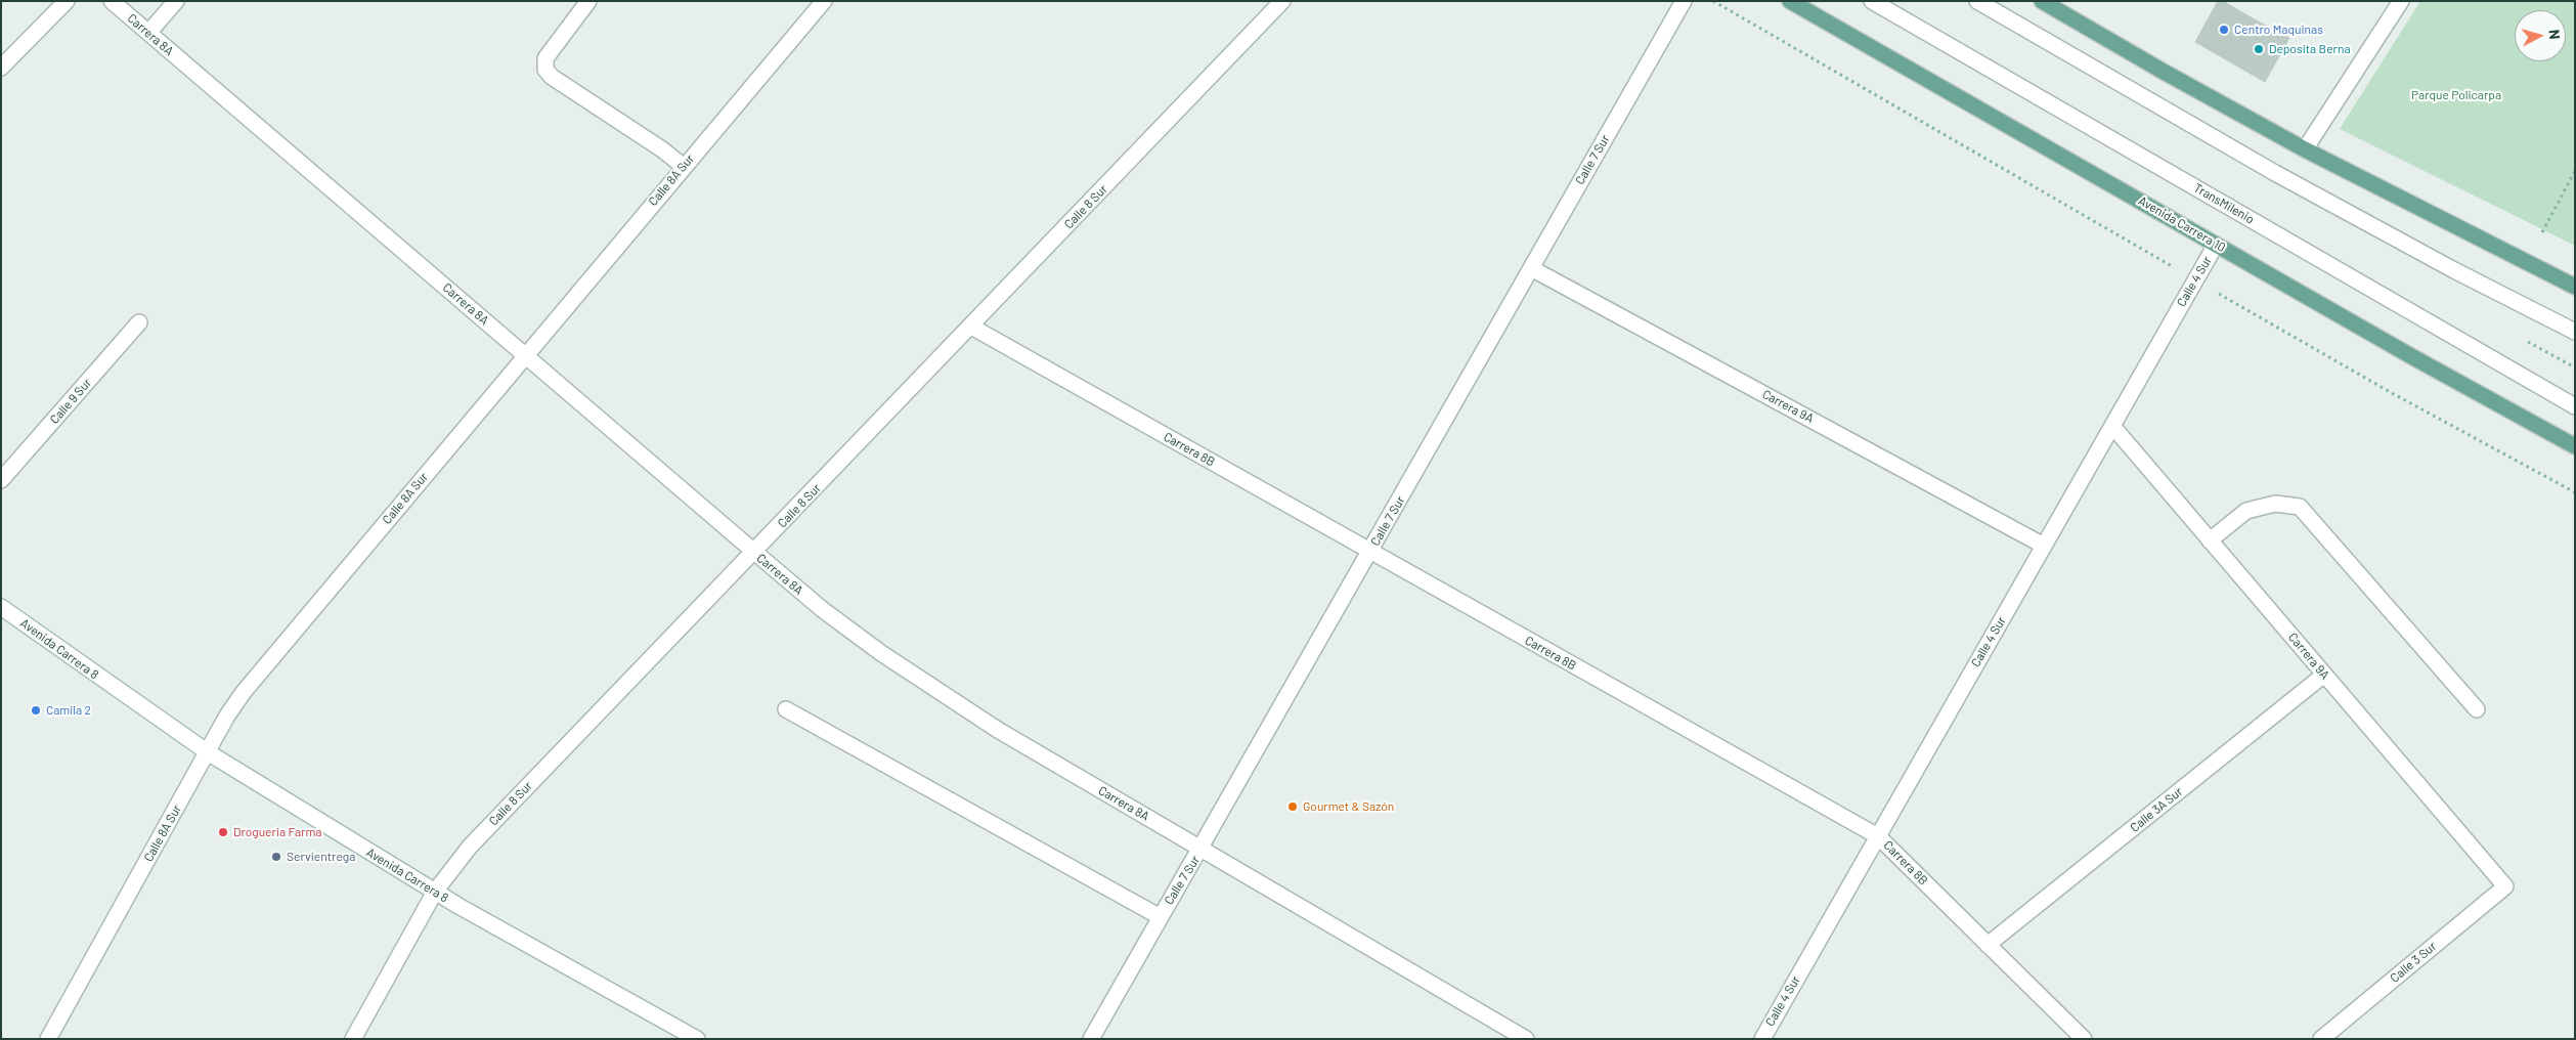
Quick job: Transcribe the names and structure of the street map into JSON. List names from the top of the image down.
{
  "streets": {
    "main road": ["Avenida Carrera 10"],
    "street": [
      "Carrera 8A",
      "Calle 7 Sur",
      "Calle 8A Sur",
      "TransMilenio",
      "Calle 8 Sur",
      "Calle 4 Sur",
      "Calle 9 Sur",
      "Carrera 9A",
      "Carrera 8B",
      "Avenida Carrera 8",
      "Calle 3A Sur",
      "Calle 3 Sur"
    ]
  },
  "crossings": [
    ["Carrera 8A", "Calle 7 Sur"],
    ["Carrera 8A", "Calle 8A Sur"],
    ["Carrera 8A", "Calle 8 Sur"],
    ["Calle 7 Sur", "Carrera 9A"],
    ["Calle 7 Sur", "Carrera 8B"],
    ["Calle 8A Sur", "Avenida Carrera 8"],
    ["Calle 8 Sur", "Carrera 8B"],
    ["Calle 8 Sur", "Avenida Carrera 8"],
    ["Avenida Carrera 10", "Calle 4 Sur"],
    ["Calle 4 Sur", "Carrera 9A"],
    ["Calle 4 Sur", "Carrera 8B"],
    ["Carrera 9A", "Calle 3A Sur"],
    ["Carrera 9A", "Calle 3 Sur"],
    ["Carrera 8B", "Calle 3A Sur"]
  ],
  "parks": ["Parque Policarpa"],
  "places": [
    "Centro Maquinas",
    "Deposita Berna",
    "Camila 2",
    "Gourmet & Sazón",
    "Drogueria Farma",
    "Servientrega"
  ],
  "north": "right"
}
